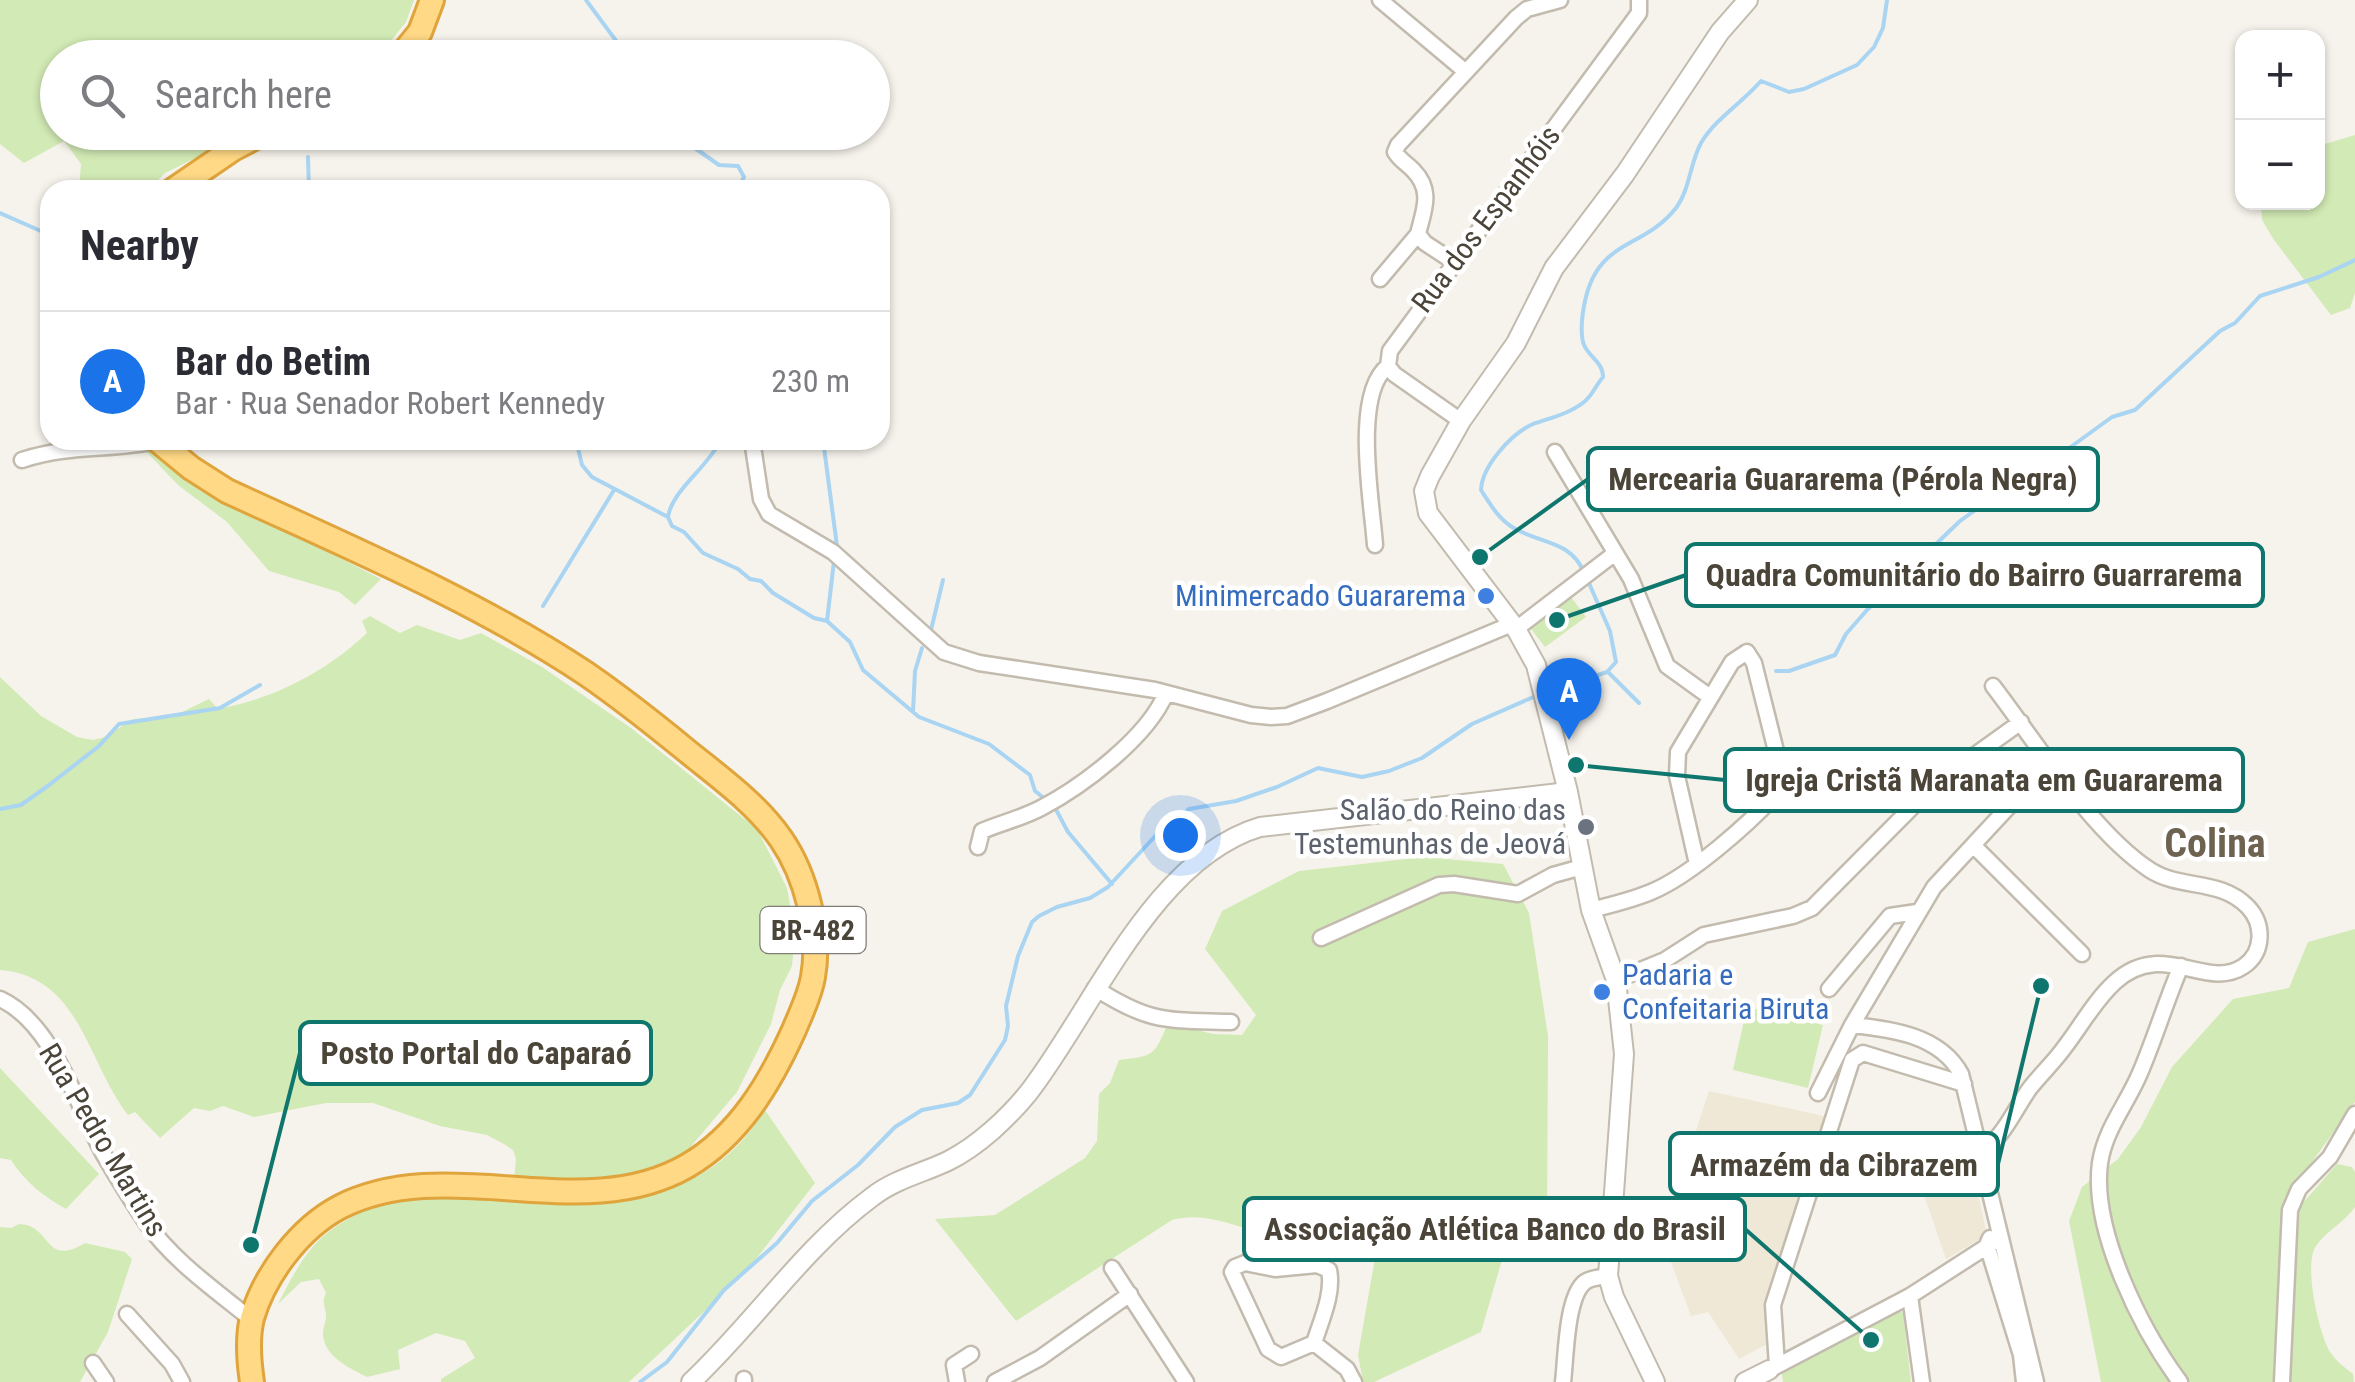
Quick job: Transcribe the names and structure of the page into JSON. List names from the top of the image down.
{
  "streets": {
    "highway": ["BR-482"],
    "street": ["Rua dos Espanhóis", "Rua Pedro Martins"]
  },
  "crossings": [
    ["BR-482", "Rua Pedro Martins"]
  ],
  "districts": ["Colina"],
  "places": [
    "Mercearia Guararema (Pérola Negra)",
    "Minimercado Guararema",
    "Quadra Comunitário do Bairro Guarrarema",
    "Igreja Cristã Maranata em Guararema",
    "Salão do Reino das Testemunhas de Jeová",
    "Armazém da Cibrazem",
    "Padaria e Confeitaria Biruta",
    "Posto Portal do Caparaó",
    "Associação Atlética Banco do Brasil"
  ],
  "page": {
    "map_buttons": ["+", "−"],
    "search": "Search here",
    "heading": "Nearby",
    "list": [
      {
        "mark": "A",
        "name": "Bar do Betim",
        "note": "Bar · Rua Senador Robert Kennedy",
        "value": "230 m"
      }
    ],
    "pins": "A"
  }
}
